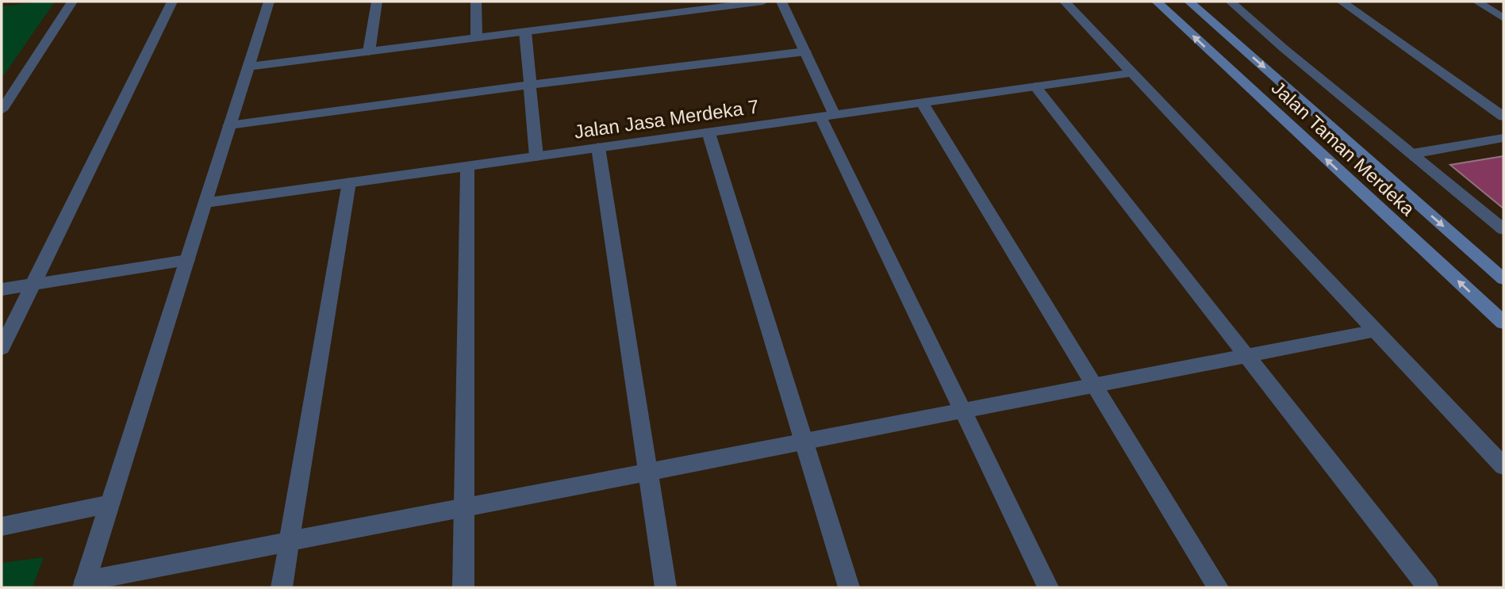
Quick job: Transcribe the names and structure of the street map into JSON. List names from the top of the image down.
{
  "streets": {
    "main road": ["Jalan Taman Merdeka"],
    "street": ["Jalan Jasa Merdeka 7"]
  }
}
